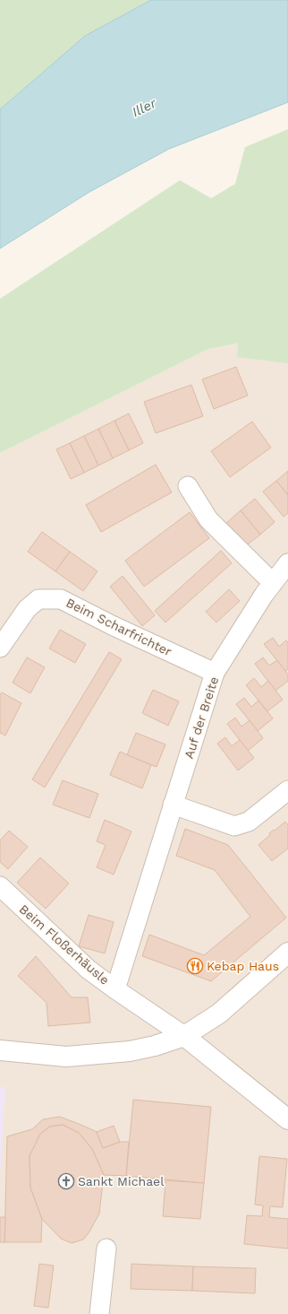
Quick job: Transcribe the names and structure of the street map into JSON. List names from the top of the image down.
{
  "streets": {
    "street": ["Beim Scharfrichter", "Auf der Breite", "Beim Floßerhäusle"]
  },
  "crossings": [
    ["Beim Scharfrichter", "Auf der Breite"],
    ["Auf der Breite", "Beim Floßerhäusle"]
  ],
  "water": ["Iller"],
  "places": {
    "restaurant": ["Kebap Haus"],
    "church": ["Sankt Michael"]
  }
}
